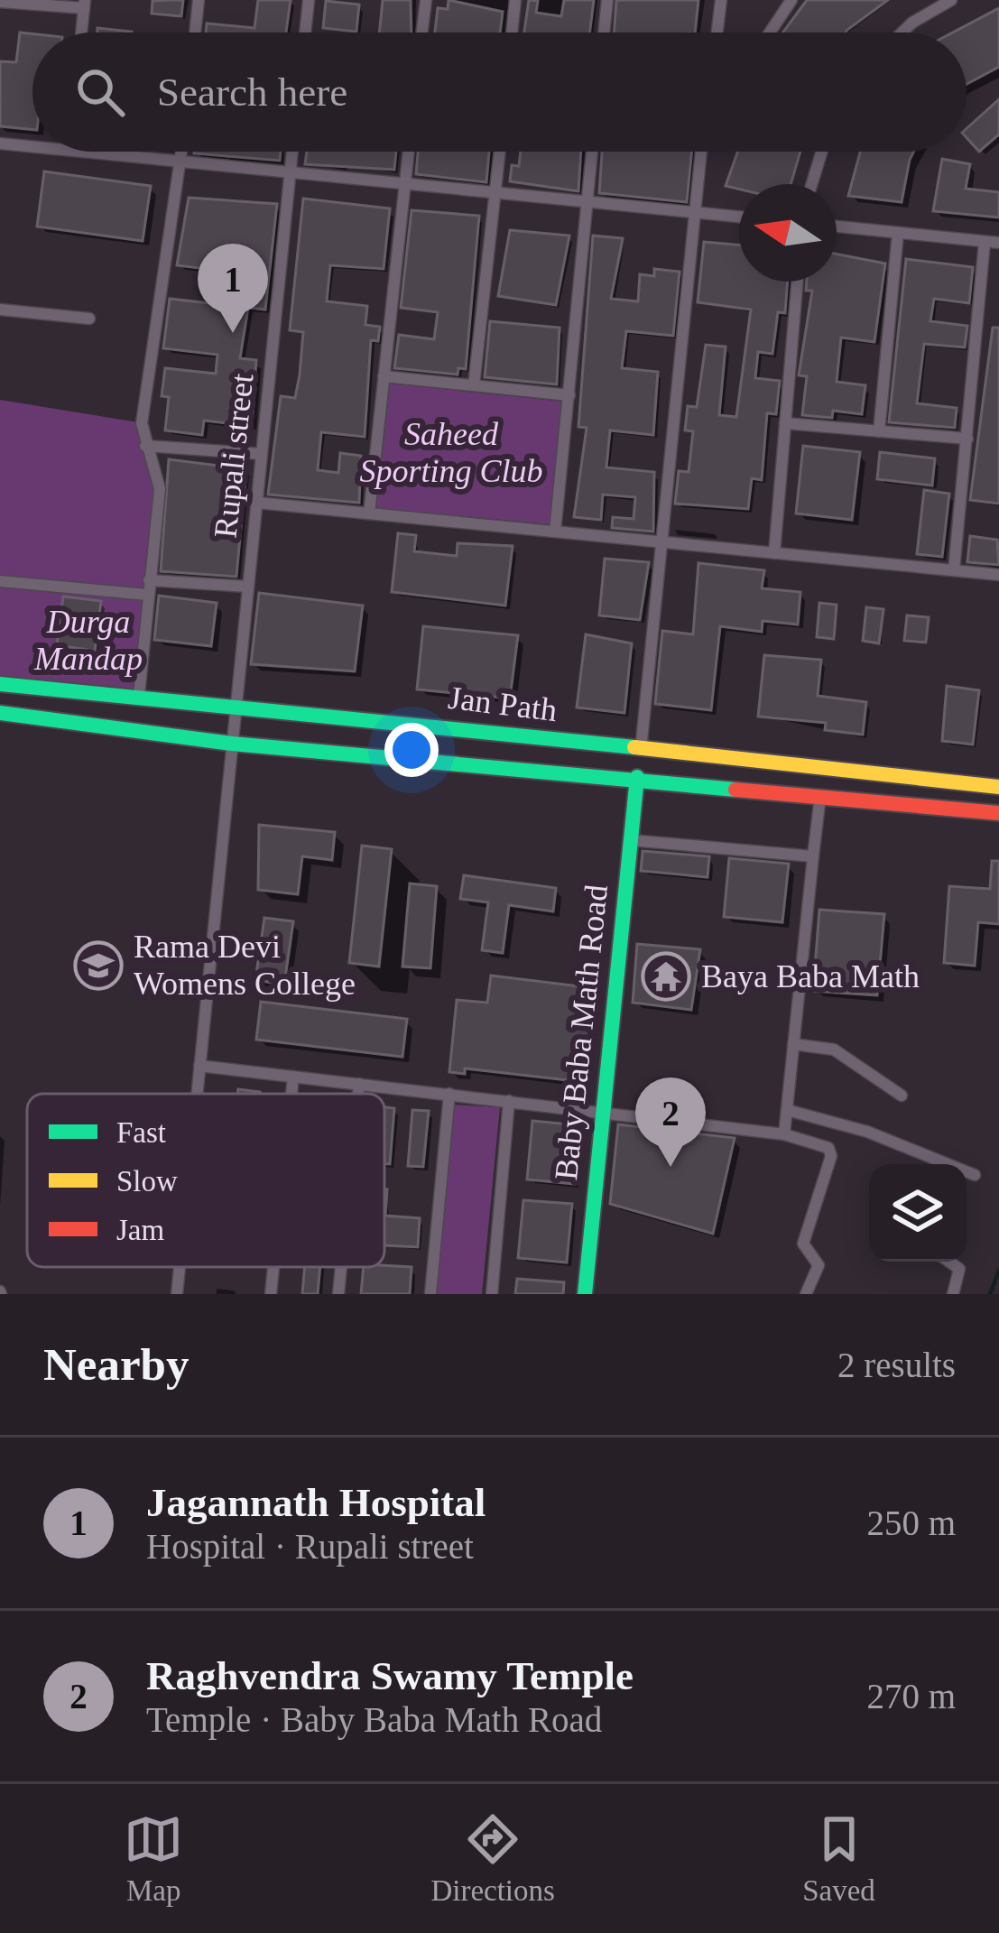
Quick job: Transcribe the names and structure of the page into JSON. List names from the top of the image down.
{
  "streets": {
    "main road": ["Jan Path", "Baby Baba Math Road"],
    "street": ["Rupali street"]
  },
  "crossings": [
    ["Rupali street", "Jan Path"],
    ["Jan Path", "Baby Baba Math Road"]
  ],
  "parks": ["Saheed Sporting Club", "Durga Mandap"],
  "places": {
    "school or university": ["Rama Devi Womens College"],
    "temple": ["Baya Baba Math"]
  },
  "legend": ["Fast", "Slow", "Jam"],
  "north": "left",
  "page": {
    "search": "Search here",
    "pins": ["1", "2"],
    "heading": ["Nearby", "2 results"],
    "list": [
      {
        "mark": "1",
        "name": "Jagannath Hospital",
        "note": "Hospital · Rupali street",
        "value": "250 m"
      },
      {
        "mark": "2",
        "name": "Raghvendra Swamy Temple",
        "note": "Temple · Baby Baba Math Road",
        "value": "270 m"
      }
    ],
    "nav": ["Map", "Directions", "Saved"]
  }
}
